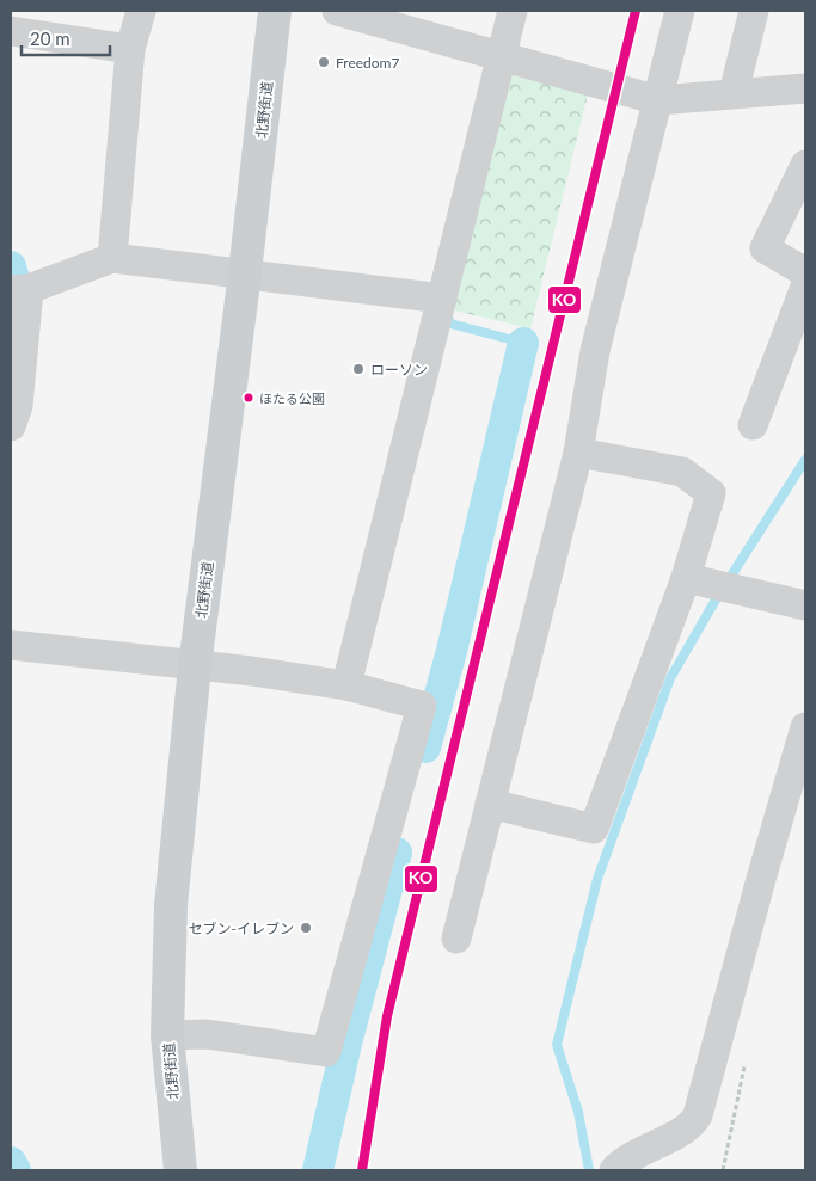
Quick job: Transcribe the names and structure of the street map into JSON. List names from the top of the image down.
{
  "streets": {
    "main road": ["北野街道"]
  },
  "places": [
    "Freedom7",
    "ローソン",
    "ほたる公園",
    "セブン-イレブン"
  ],
  "lines": ["transit line KO"],
  "scale_bar": "20 m"
}
